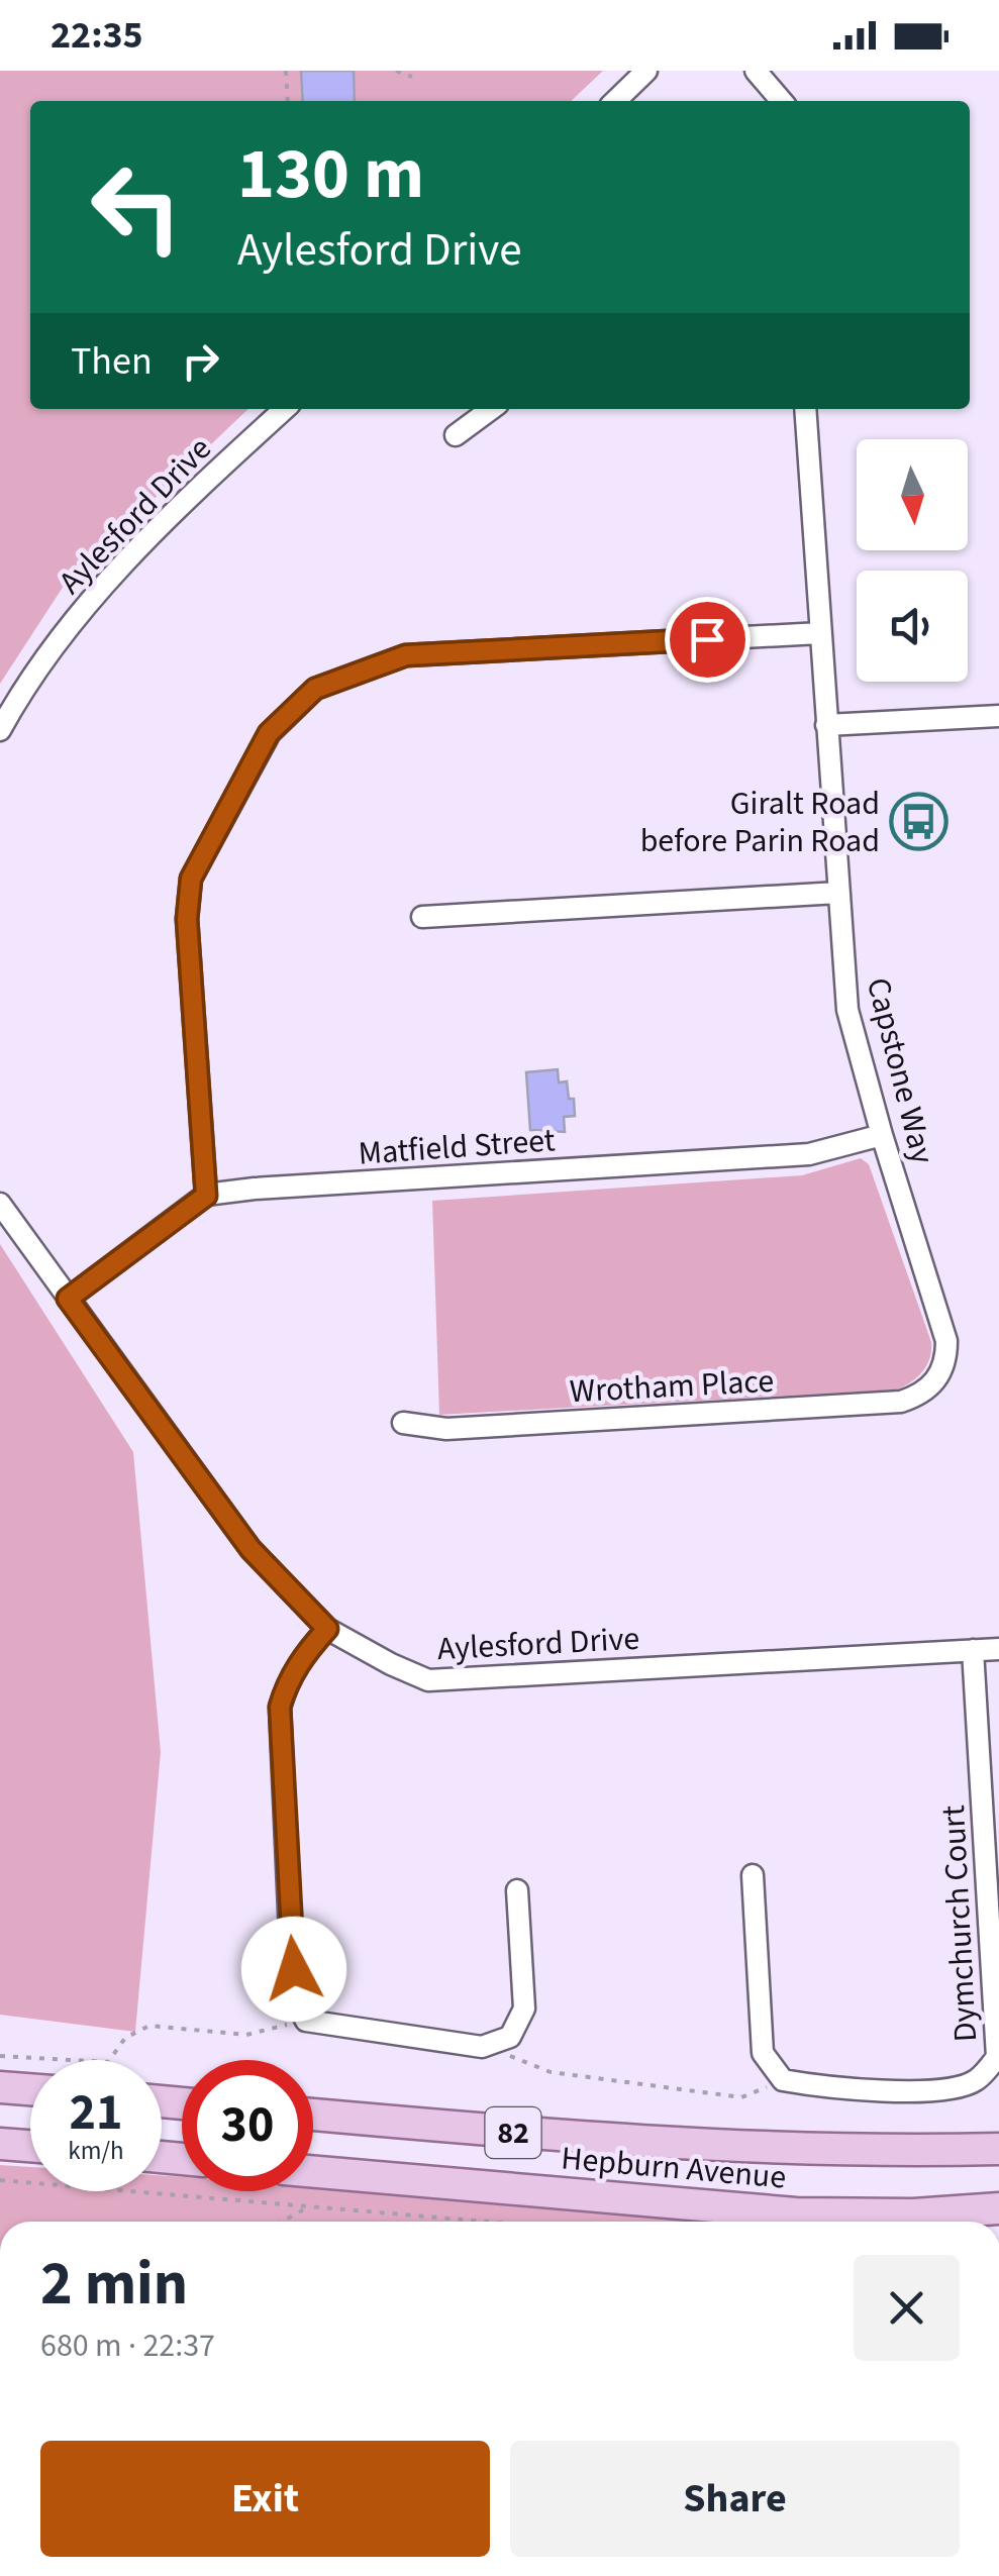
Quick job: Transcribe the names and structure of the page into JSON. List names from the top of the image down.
{
  "streets": {
    "main road": ["82", "Hepburn Avenue"],
    "street": [
      "Aylesford Drive",
      "Capstone Way",
      "Matfield Street",
      "Wrotham Place",
      "Dymchurch Court"
    ]
  },
  "crossings": [
    ["Aylesford Drive", "Matfield Street"],
    ["Aylesford Drive", "Dymchurch Court"],
    ["Capstone Way", "Matfield Street"],
    ["Capstone Way", "Wrotham Place"]
  ],
  "places": {
    "bus stop": ["Giralt Road before Parin Road"]
  },
  "north": "bottom",
  "page": {
    "status": "22:35",
    "turn": ["130 m", "Aylesford Drive"],
    "then": "Then",
    "speed": "21 km/h",
    "limit": "30",
    "heading": ["2 min", "680 m · 22:37"],
    "buttons": ["Exit", "Share"]
  }
}
